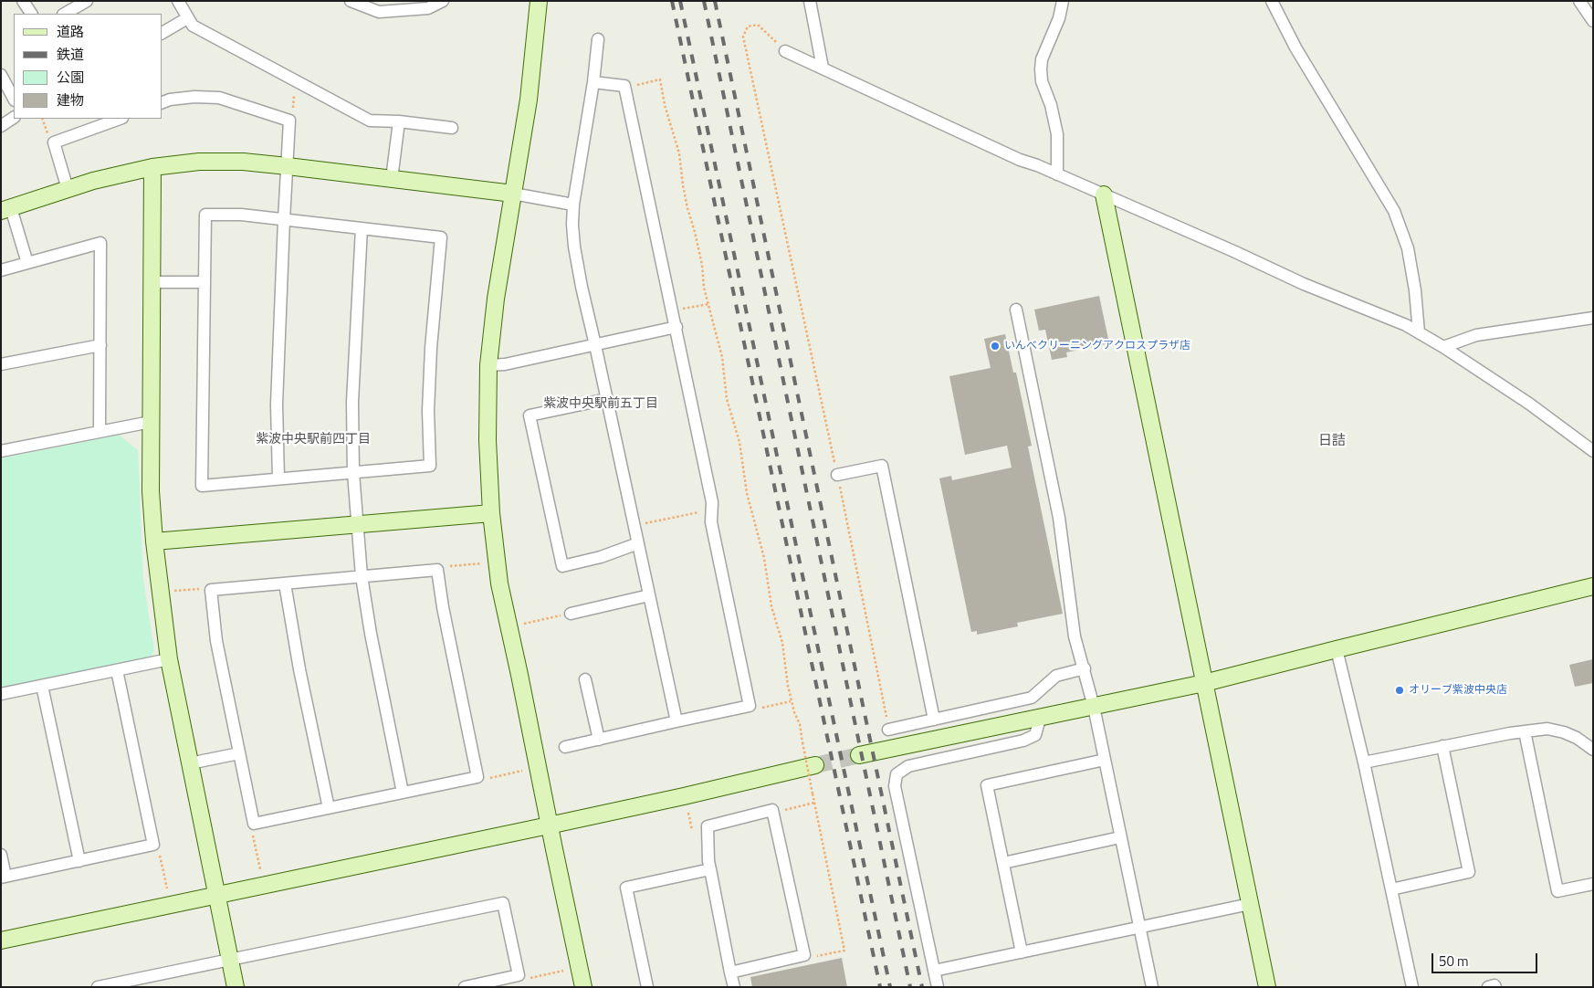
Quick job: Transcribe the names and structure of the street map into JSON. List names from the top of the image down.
{
  "districts": ["紫波中央駅前五丁目", "紫波中央駅前四丁目", "日詰"],
  "places": ["いんべクリーニングアクロスプラザ店", "オリーブ紫波中央店"],
  "legend": [
    "道路",
    "鉄道",
    "公園",
    "建物"
  ],
  "scale_bar": "50 m"
}
